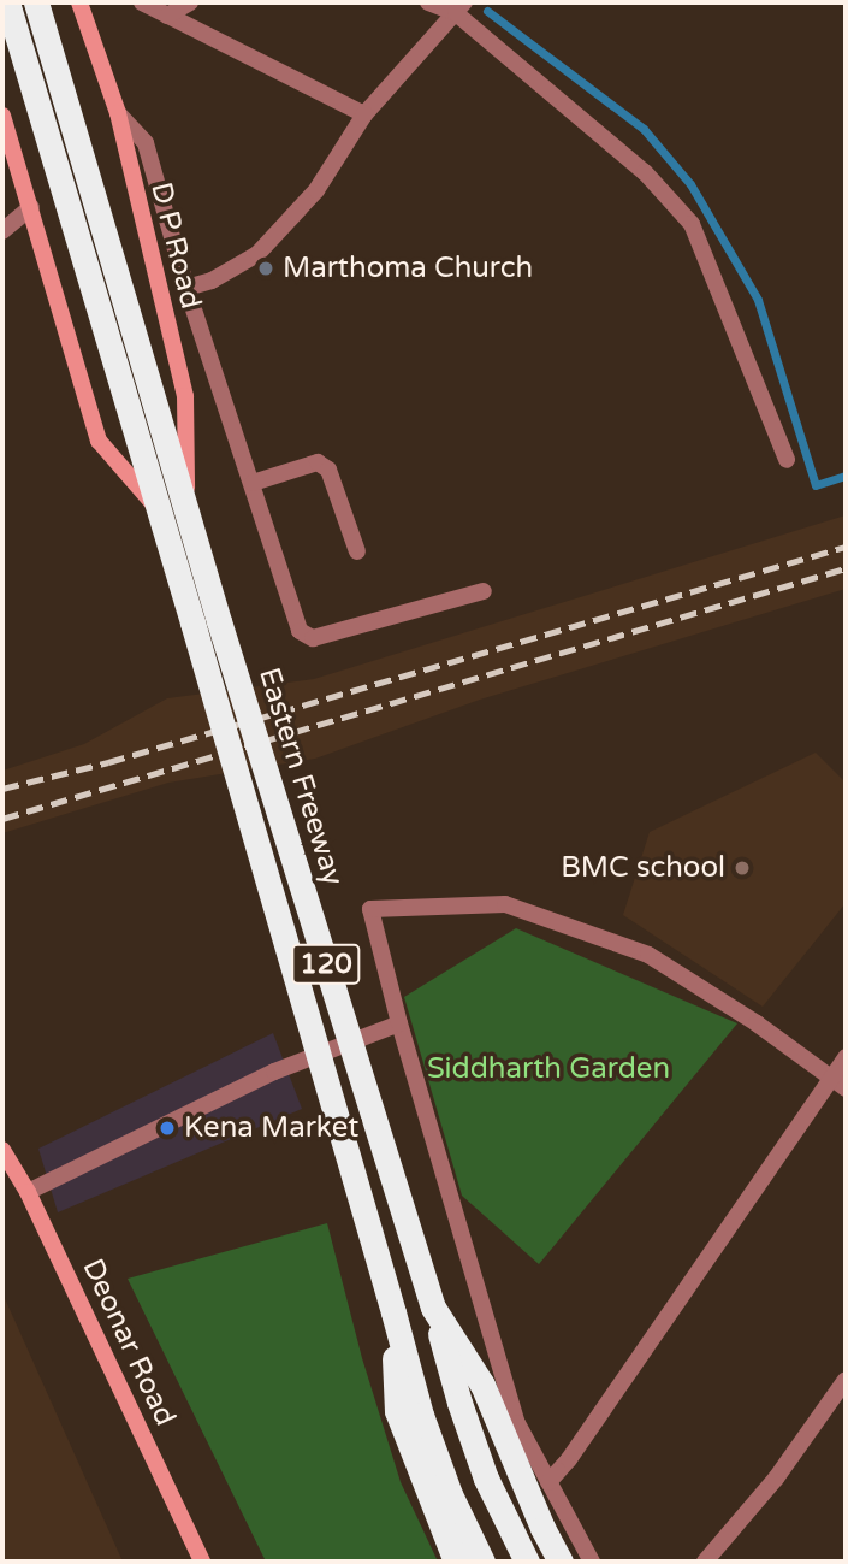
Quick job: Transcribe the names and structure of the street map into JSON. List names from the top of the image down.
{
  "streets": {
    "highway": ["Eastern Freeway", "120"],
    "main road": ["D P Road", "Deonar Road"]
  },
  "crossings": [
    ["D P Road", "Eastern Freeway"]
  ],
  "parks": ["Siddharth Garden"],
  "places": ["Marthoma Church", "BMC school", "Kena Market"]
}
